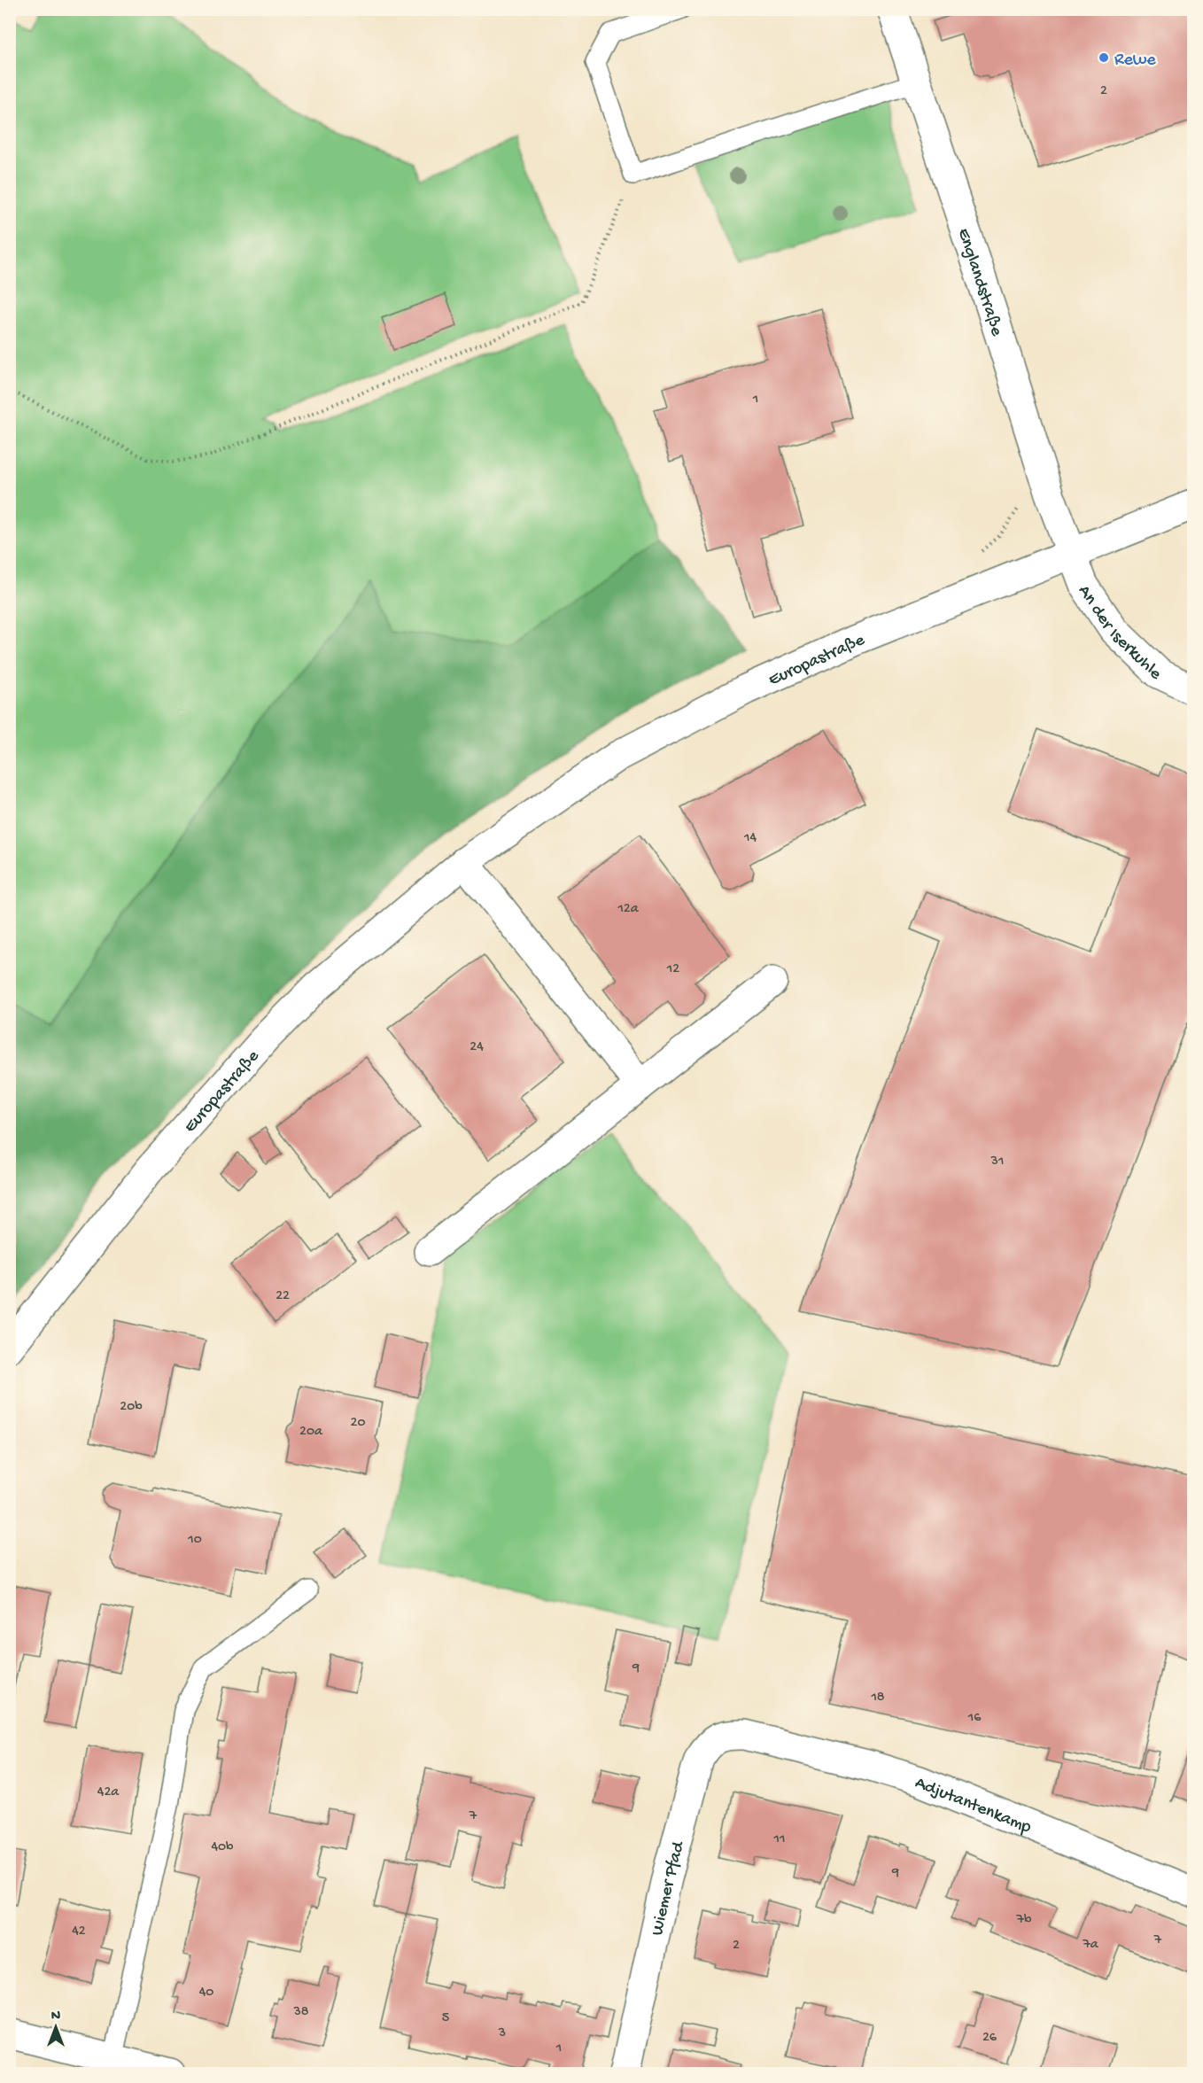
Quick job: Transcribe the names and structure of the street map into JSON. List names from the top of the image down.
{
  "streets": {
    "street": [
      "Englandstraße",
      "An der Iserkuhle",
      "Europastraße",
      "Adjutantenkamp",
      "Wiemer Pfad"
    ]
  },
  "crossings": [
    ["Englandstraße", "An der Iserkuhle"],
    ["Englandstraße", "Europastraße"],
    ["An der Iserkuhle", "Europastraße"],
    ["Adjutantenkamp", "Wiemer Pfad"]
  ],
  "places": ["Rewe"],
  "house_numbers": [
    "2",
    "1",
    "14",
    "12a",
    "12",
    "24",
    "31",
    "22",
    "20b",
    "20",
    "20a",
    "10",
    "9",
    "18",
    "16",
    "42a",
    "7",
    "11",
    "40b",
    "9",
    "7b",
    "42",
    "7",
    "7a",
    "2",
    "40",
    "38",
    "5",
    "3",
    "26",
    "1"
  ],
  "north": "top"
}
